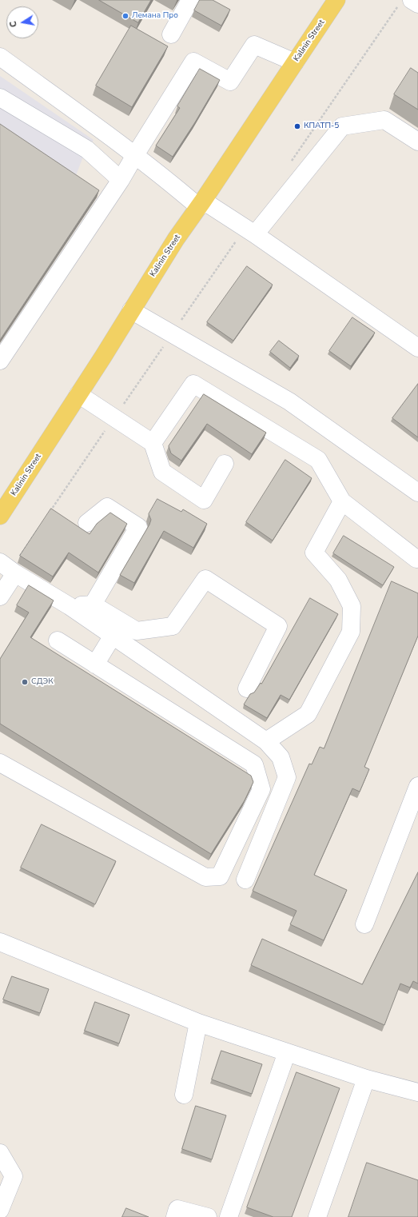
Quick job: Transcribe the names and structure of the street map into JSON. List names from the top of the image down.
{
  "streets": {
    "main road": ["Kalinin Street"]
  },
  "places": ["Лемана Про", "КПАТП-5", "СДЭК"],
  "north": "left"
}
